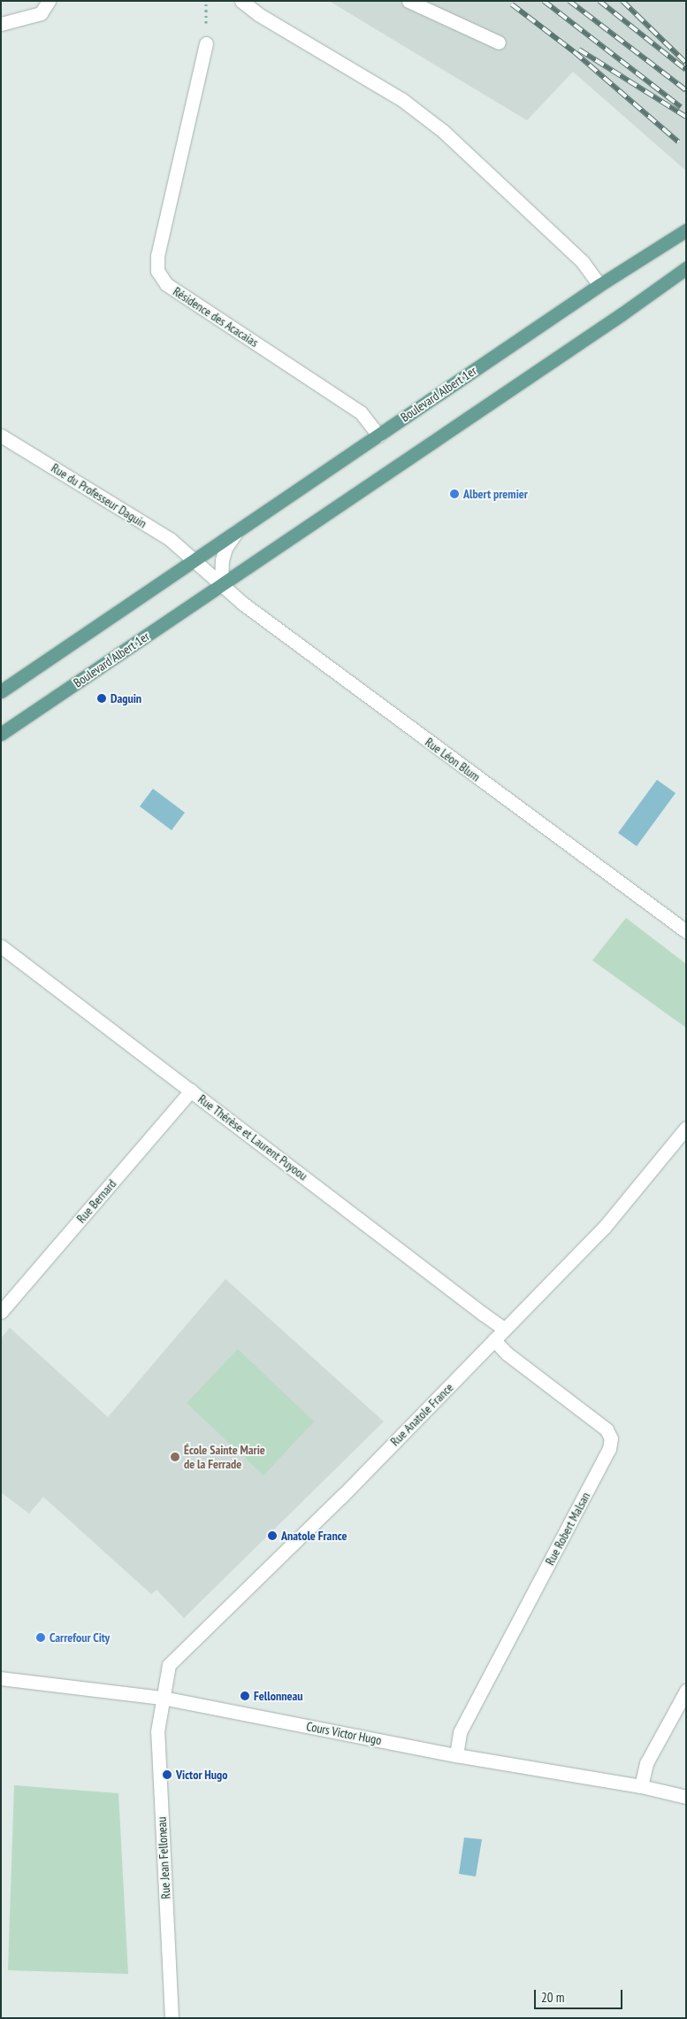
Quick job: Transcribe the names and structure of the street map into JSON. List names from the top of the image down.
{
  "streets": {
    "main road": ["Boulevard Albert 1er"],
    "street": [
      "Résidence des Acacaias",
      "Rue du Professeur Daguin",
      "Rue Léon Blum",
      "Rue Thérèse et Laurent Puyoou",
      "Rue Bernard",
      "Rue Anatole France",
      "Rue Robert Malsan",
      "Cours Victor Hugo",
      "Rue Jean Felloneau"
    ]
  },
  "crossings": [
    ["Résidence des Acacaias", "Boulevard Albert 1er"],
    ["Boulevard Albert 1er", "Rue du Professeur Daguin"],
    ["Boulevard Albert 1er", "Rue Léon Blum"],
    ["Rue Thérèse et Laurent Puyoou", "Rue Bernard"],
    ["Rue Thérèse et Laurent Puyoou", "Rue Anatole France"],
    ["Rue Anatole France", "Rue Robert Malsan"],
    ["Rue Anatole France", "Cours Victor Hugo"],
    ["Rue Anatole France", "Rue Jean Felloneau"],
    ["Rue Robert Malsan", "Cours Victor Hugo"],
    ["Cours Victor Hugo", "Rue Jean Felloneau"]
  ],
  "places": [
    "Albert premier",
    "Daguin",
    "École Sainte Marie de la Ferrade",
    "Anatole France",
    "Carrefour City",
    "Fellonneau",
    "Victor Hugo"
  ],
  "scale_bar": "20 m"
}
